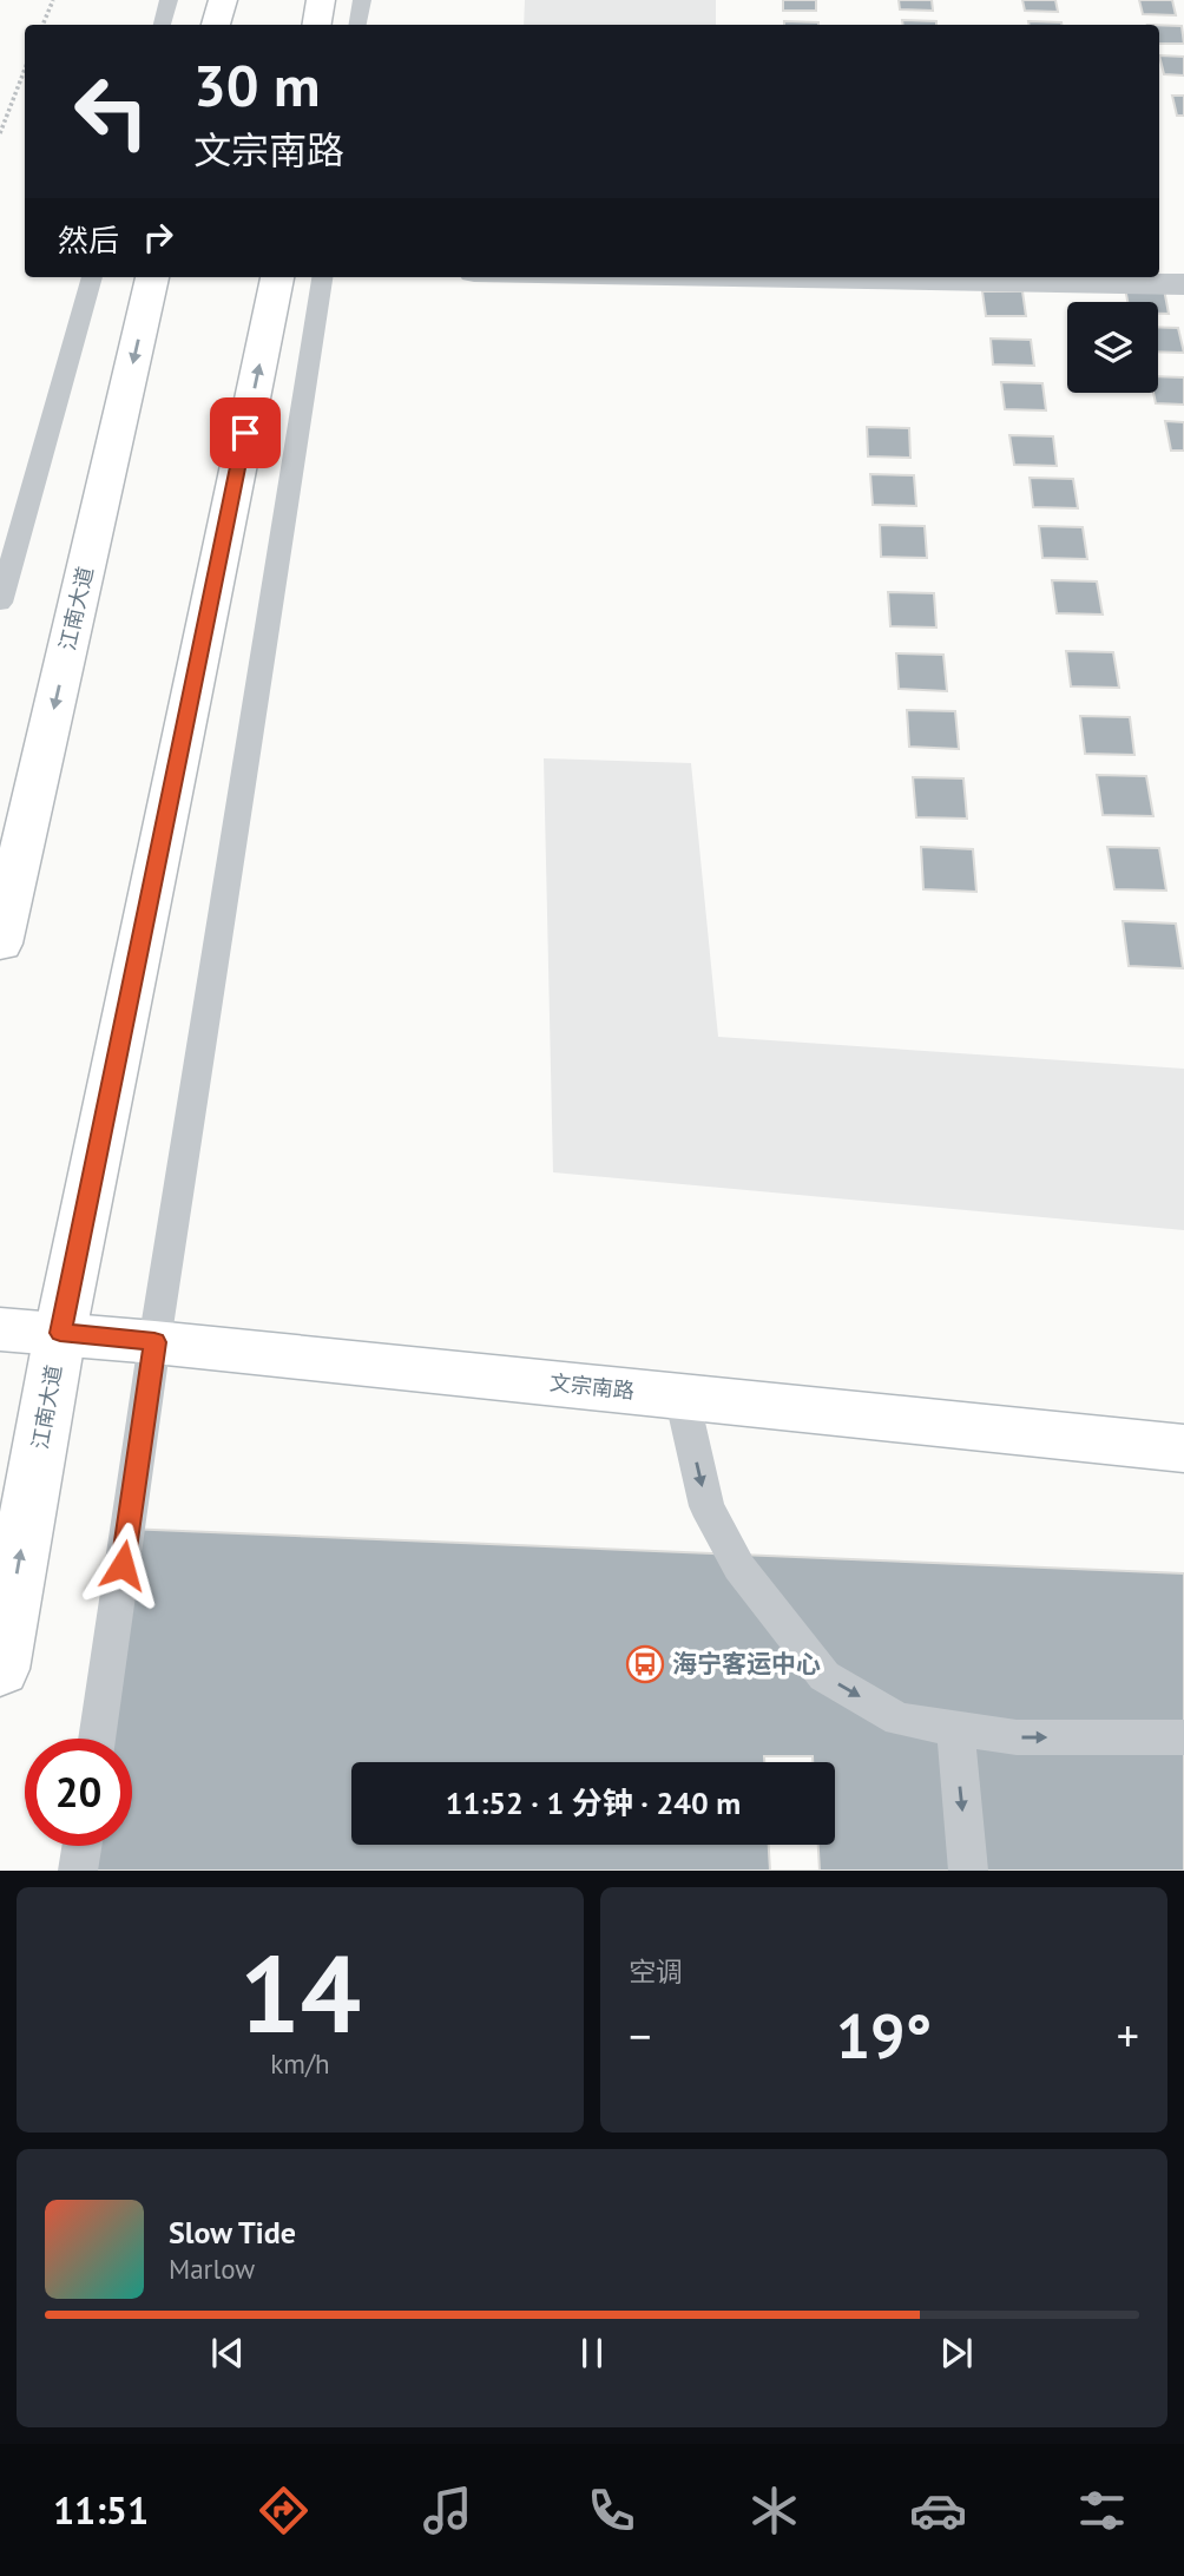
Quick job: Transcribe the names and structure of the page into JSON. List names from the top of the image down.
{
  "streets": {
    "main road": ["江南大道", "文宗南路"]
  },
  "crossings": [
    ["江南大道", "文宗南路"]
  ],
  "places": {
    "bus stop": ["海宁客运中心"]
  },
  "page": {
    "turn": ["30 m", "文宗南路"],
    "then": "然后",
    "limit": "20",
    "trip": "11:52 · 1 分钟 · 240 m",
    "tile": [
      ["14", "km/h"],
      "空调"
    ],
    "heat": ["−", "19°", "+"],
    "song": ["Slow Tide", "Marlow"],
    "tabs": "11:51"
  }
}
